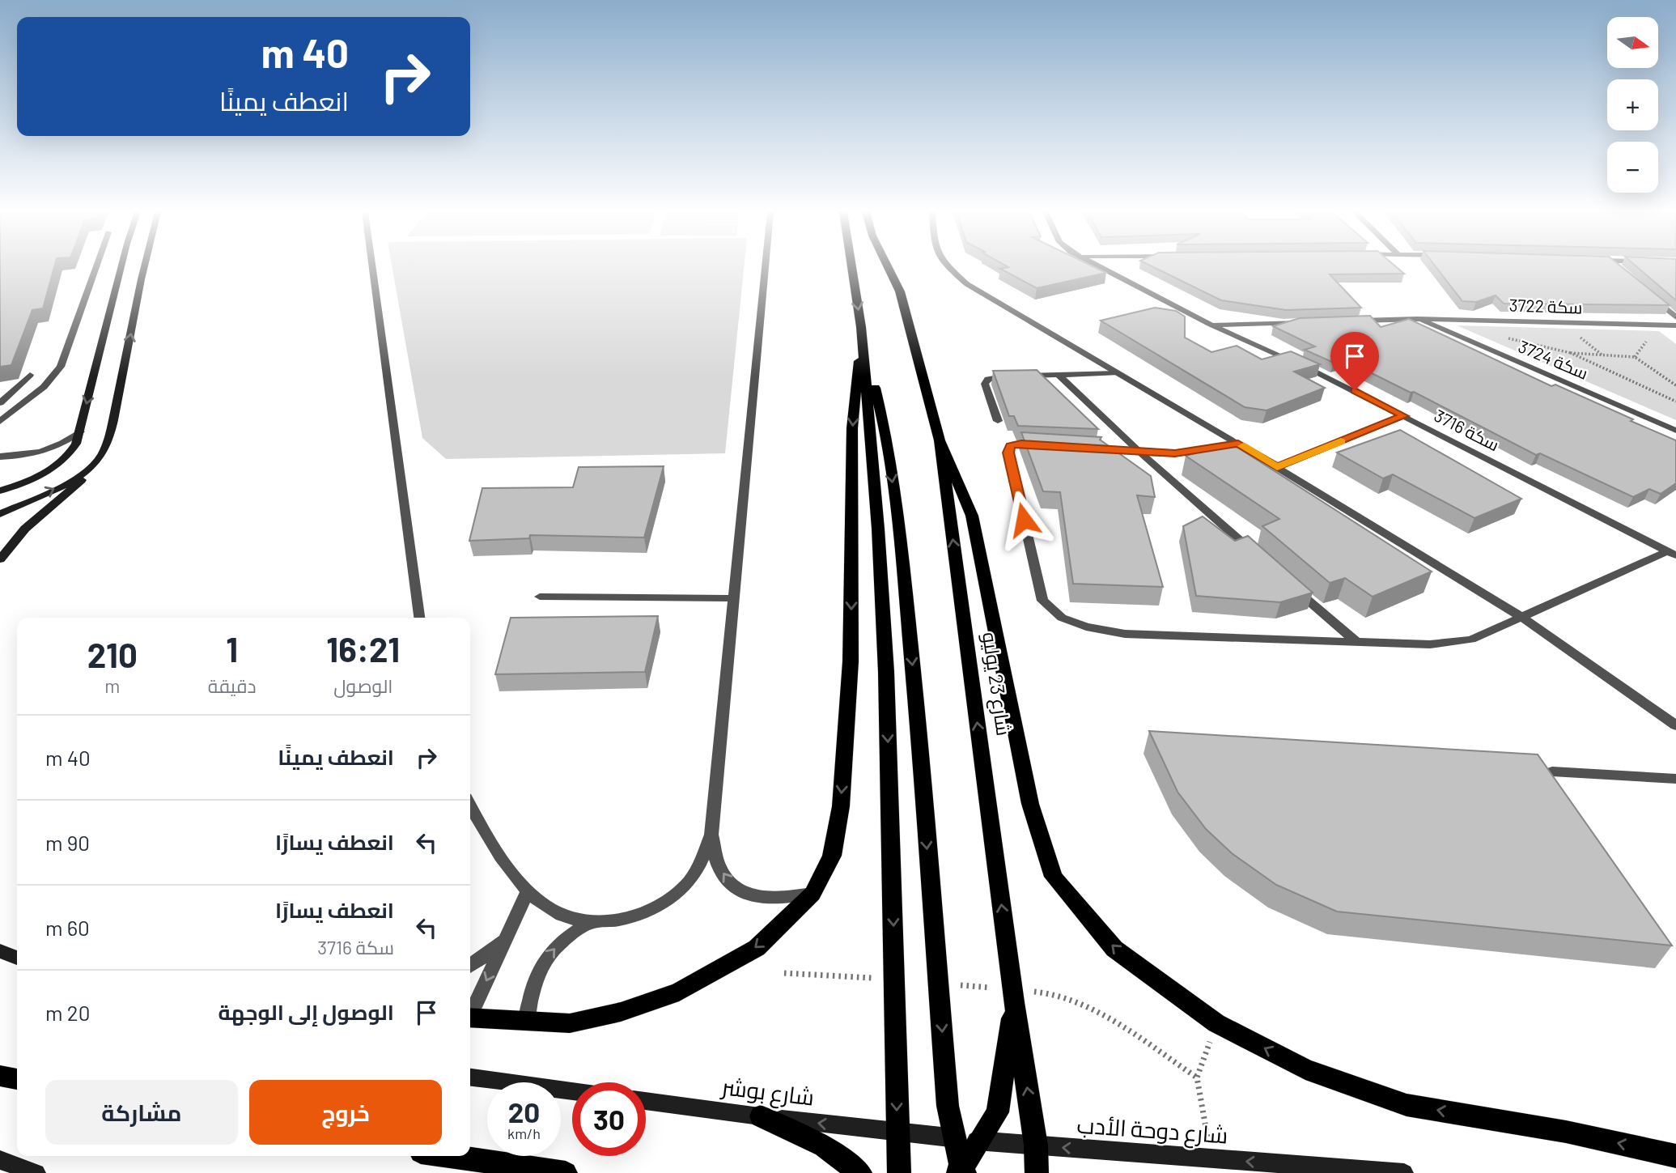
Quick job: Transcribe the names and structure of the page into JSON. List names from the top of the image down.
{
  "streets": {
    "main road": ["شارع 23 يوليو"],
    "street": [
      "سكة 3722",
      "سكة 3724",
      "سكة 3716",
      "شارع بوشر",
      "شارع دوحة الأدب"
    ]
  },
  "crossings": [
    ["سكة 3722", "سكة 3724"],
    ["شارع 23 يوليو", "شارع دوحة الأدب"],
    ["شارع بوشر", "شارع دوحة الأدب"]
  ],
  "one_way": ["شارع بوشر", "شارع دوحة الأدب"],
  "north": "right",
  "page": {
    "map_buttons": ["+", "−"],
    "turn": ["40 m", "انعطف يمينًا"],
    "eta": [
      "16:21",
      "الوصول",
      "1",
      "دقيقة",
      "210",
      "m"
    ],
    "list": [
      {
        "name": "انعطف يمينًا",
        "value": "40 m"
      },
      {
        "name": "انعطف يسارًا",
        "value": "90 m"
      },
      {
        "name": "انعطف يسارًا",
        "note": "سكة 3716",
        "value": "60 m"
      },
      {
        "name": "الوصول إلى الوجهة",
        "value": "20 m"
      }
    ],
    "buttons": ["خروج", "مشاركة"],
    "speed": "20 km/h",
    "limit": "30"
  }
}
